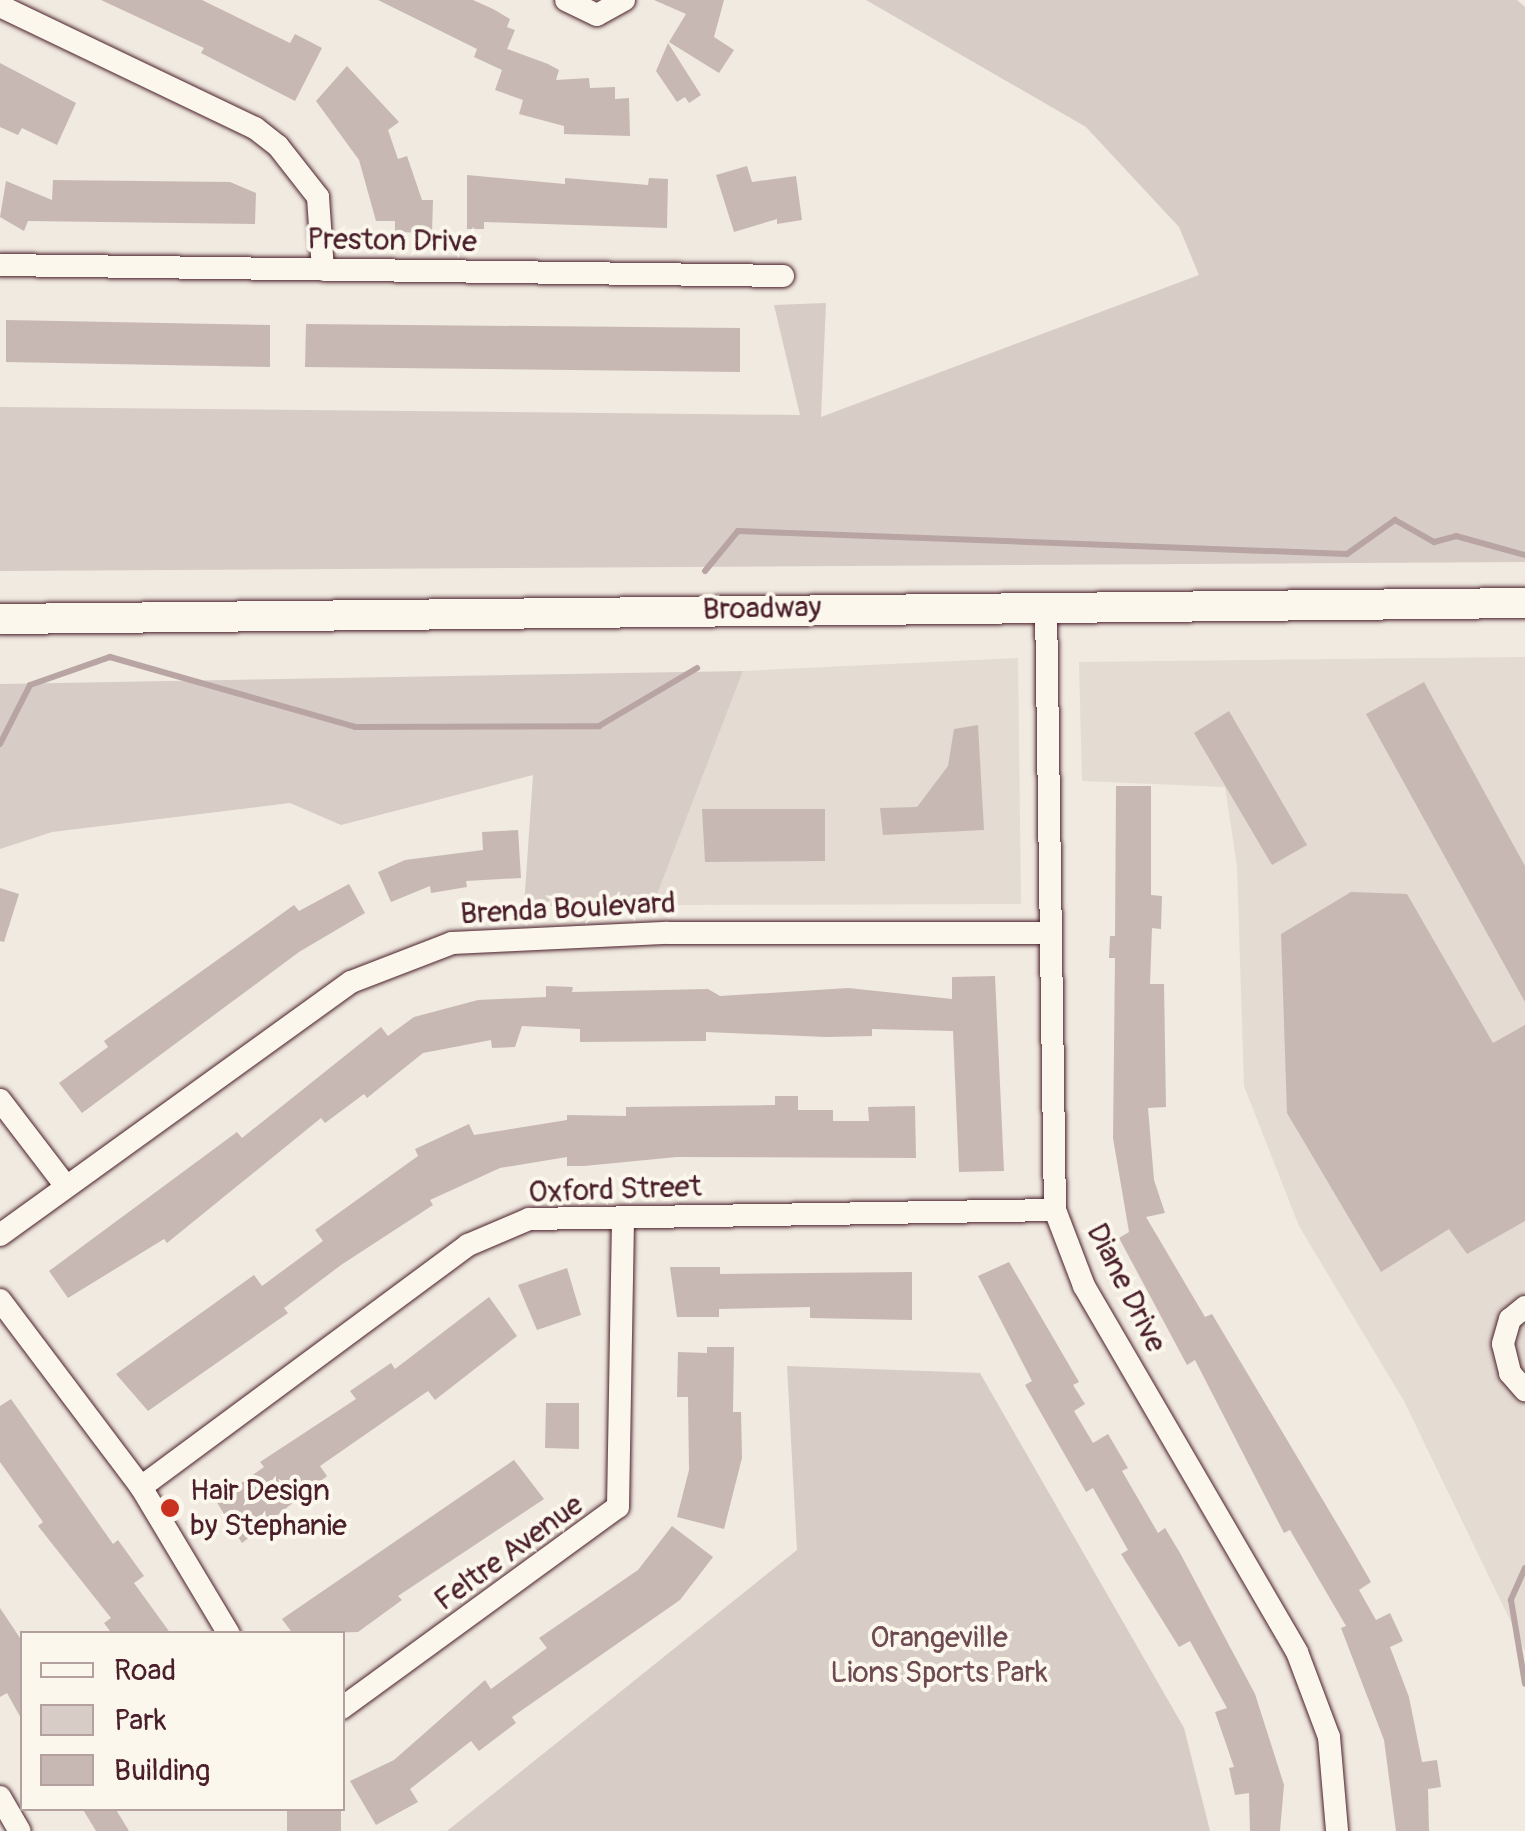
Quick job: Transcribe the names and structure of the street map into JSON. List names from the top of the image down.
{
  "streets": {
    "main road": ["Broadway"],
    "street": [
      "Preston Drive",
      "Brenda Boulevard",
      "Oxford Street",
      "Diane Drive",
      "Feltre Avenue"
    ]
  },
  "crossings": [
    ["Broadway", "Diane Drive"],
    ["Brenda Boulevard", "Diane Drive"],
    ["Oxford Street", "Diane Drive"],
    ["Oxford Street", "Feltre Avenue"]
  ],
  "parks": ["Orangeville Lions Sports Park"],
  "places": ["Hair Design by Stephanie"],
  "legend": ["Road", "Park", "Building"]
}
